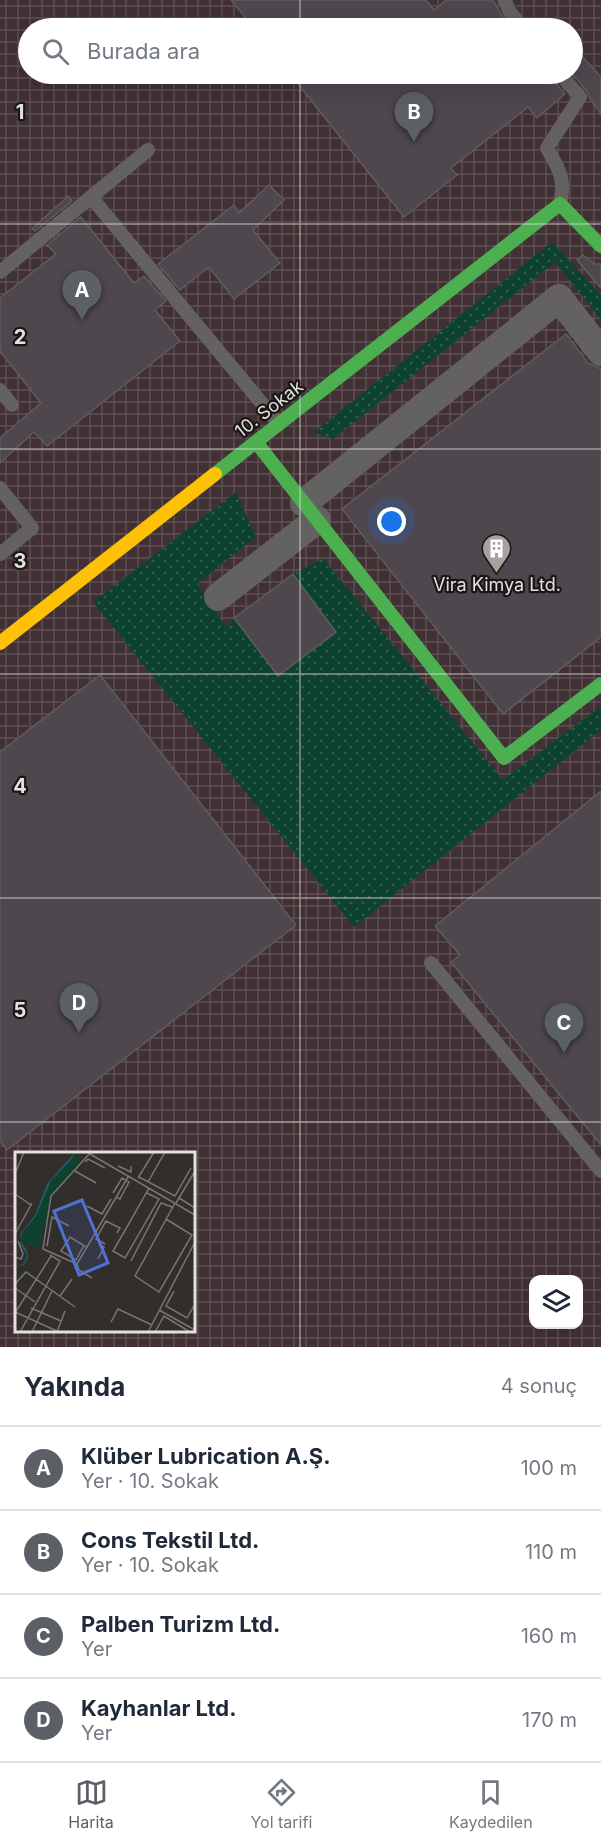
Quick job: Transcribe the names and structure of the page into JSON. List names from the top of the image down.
{
  "streets": {
    "street": ["10. Sokak"]
  },
  "places": {
    "building": ["Vira Kimya Ltd."]
  },
  "page": {
    "search": "Burada ara",
    "pins": [
      "B",
      "A",
      "D",
      "C"
    ],
    "heading": ["Yakında", "4 sonuç"],
    "list": [
      {
        "mark": "A",
        "name": "Klüber Lubrication A.Ş.",
        "note": "Yer · 10. Sokak",
        "value": "100 m"
      },
      {
        "mark": "B",
        "name": "Cons Tekstil Ltd.",
        "note": "Yer · 10. Sokak",
        "value": "110 m"
      },
      {
        "mark": "C",
        "name": "Palben Turizm Ltd.",
        "note": "Yer",
        "value": "160 m"
      },
      {
        "mark": "D",
        "name": "Kayhanlar Ltd.",
        "note": "Yer",
        "value": "170 m"
      }
    ],
    "nav": ["Harita", "Yol tarifi", "Kaydedilen"]
  },
  "grid": {
    "rows": [
      "1",
      "2",
      "3",
      "4",
      "5"
    ]
  }
}
